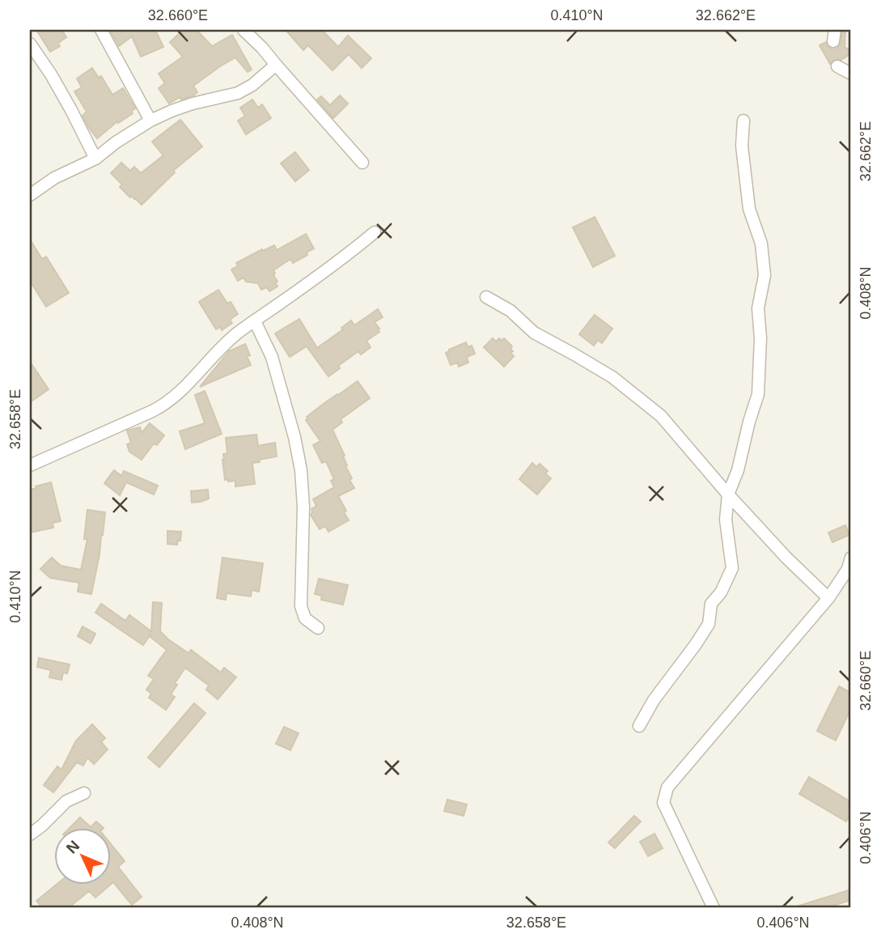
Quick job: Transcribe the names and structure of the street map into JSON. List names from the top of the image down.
{
  "north": "top left",
  "coordinates": [
    "32.660°E",
    "0.410°N",
    "32.662°E",
    "0.408°N",
    "32.658°E",
    "0.406°N"
  ]
}
